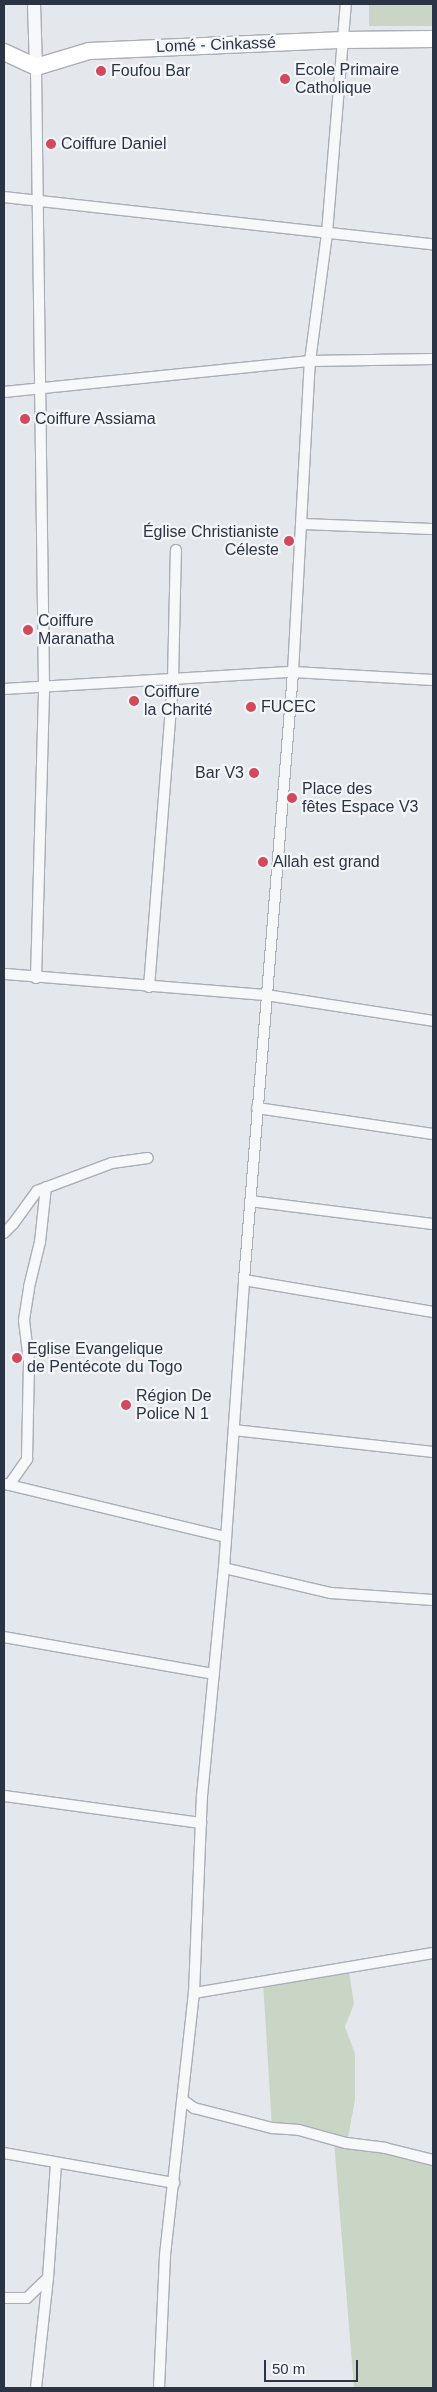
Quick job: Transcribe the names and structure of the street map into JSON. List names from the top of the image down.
{
  "streets": {
    "highway": ["Lomé - Cinkassé"]
  },
  "places": [
    "Foufou Bar",
    "Ecole Primaire Catholique",
    "Coiffure Daniel",
    "Coiffure Assiama",
    "Église Christianiste Céleste",
    "Coiffure Maranatha",
    "Coiffure la Charité",
    "FUCEC",
    "Bar V3",
    "Place des fêtes Espace V3",
    "Allah est grand",
    "Eglise Evangelique de Pentécote du Togo",
    "Région De Police N 1"
  ],
  "scale_bar": "50 m"
}
